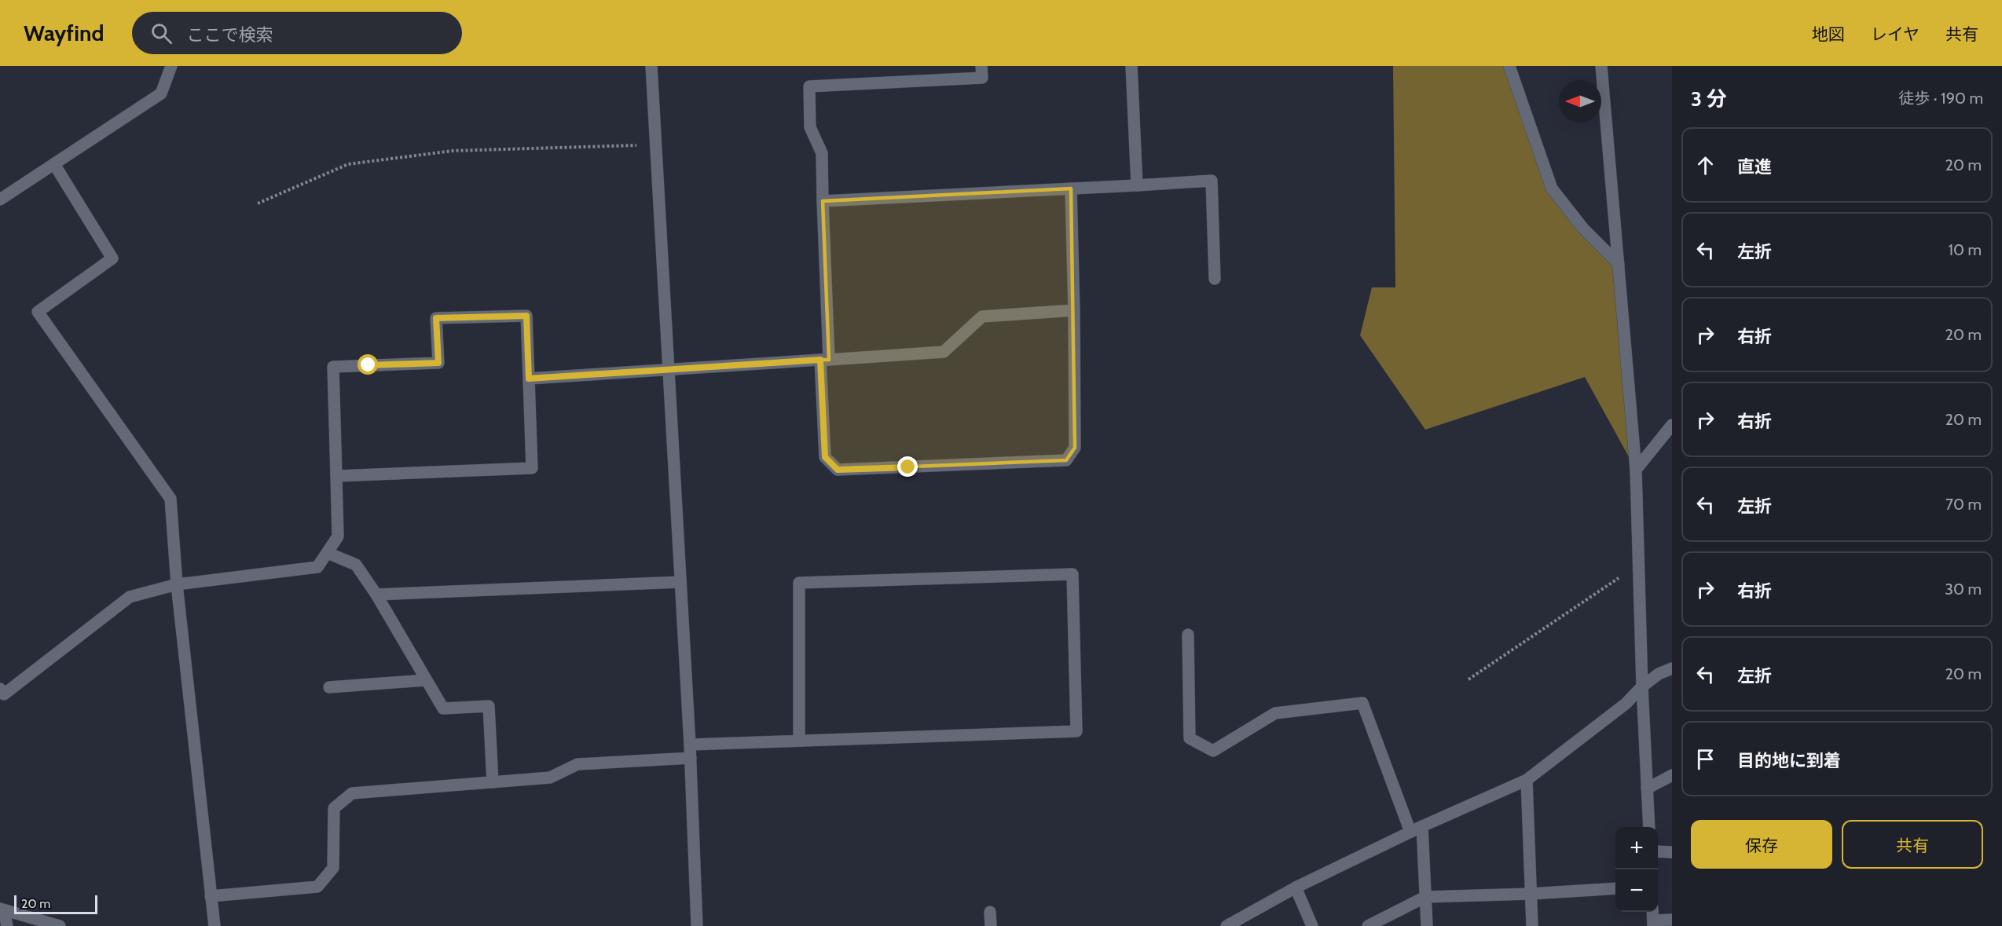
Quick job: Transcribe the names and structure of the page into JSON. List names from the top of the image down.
{
  "scale_bar": "20 m",
  "north": "left",
  "page": {
    "header": "Wayfind",
    "search": "ここで検索",
    "nav": ["地図", "レイヤ", "共有"],
    "heading": ["3 分", "徒歩 · 190 m"],
    "list": [
      ["直進", "20 m"],
      ["左折", "10 m"],
      ["右折", "20 m"],
      ["右折", "20 m"],
      ["左折", "70 m"],
      ["右折", "30 m"],
      ["左折", "20 m"],
      "目的地に到着"
    ],
    "buttons": ["保存", "共有"],
    "map_buttons": ["+", "−"],
    "scale": "20 m"
  }
}
